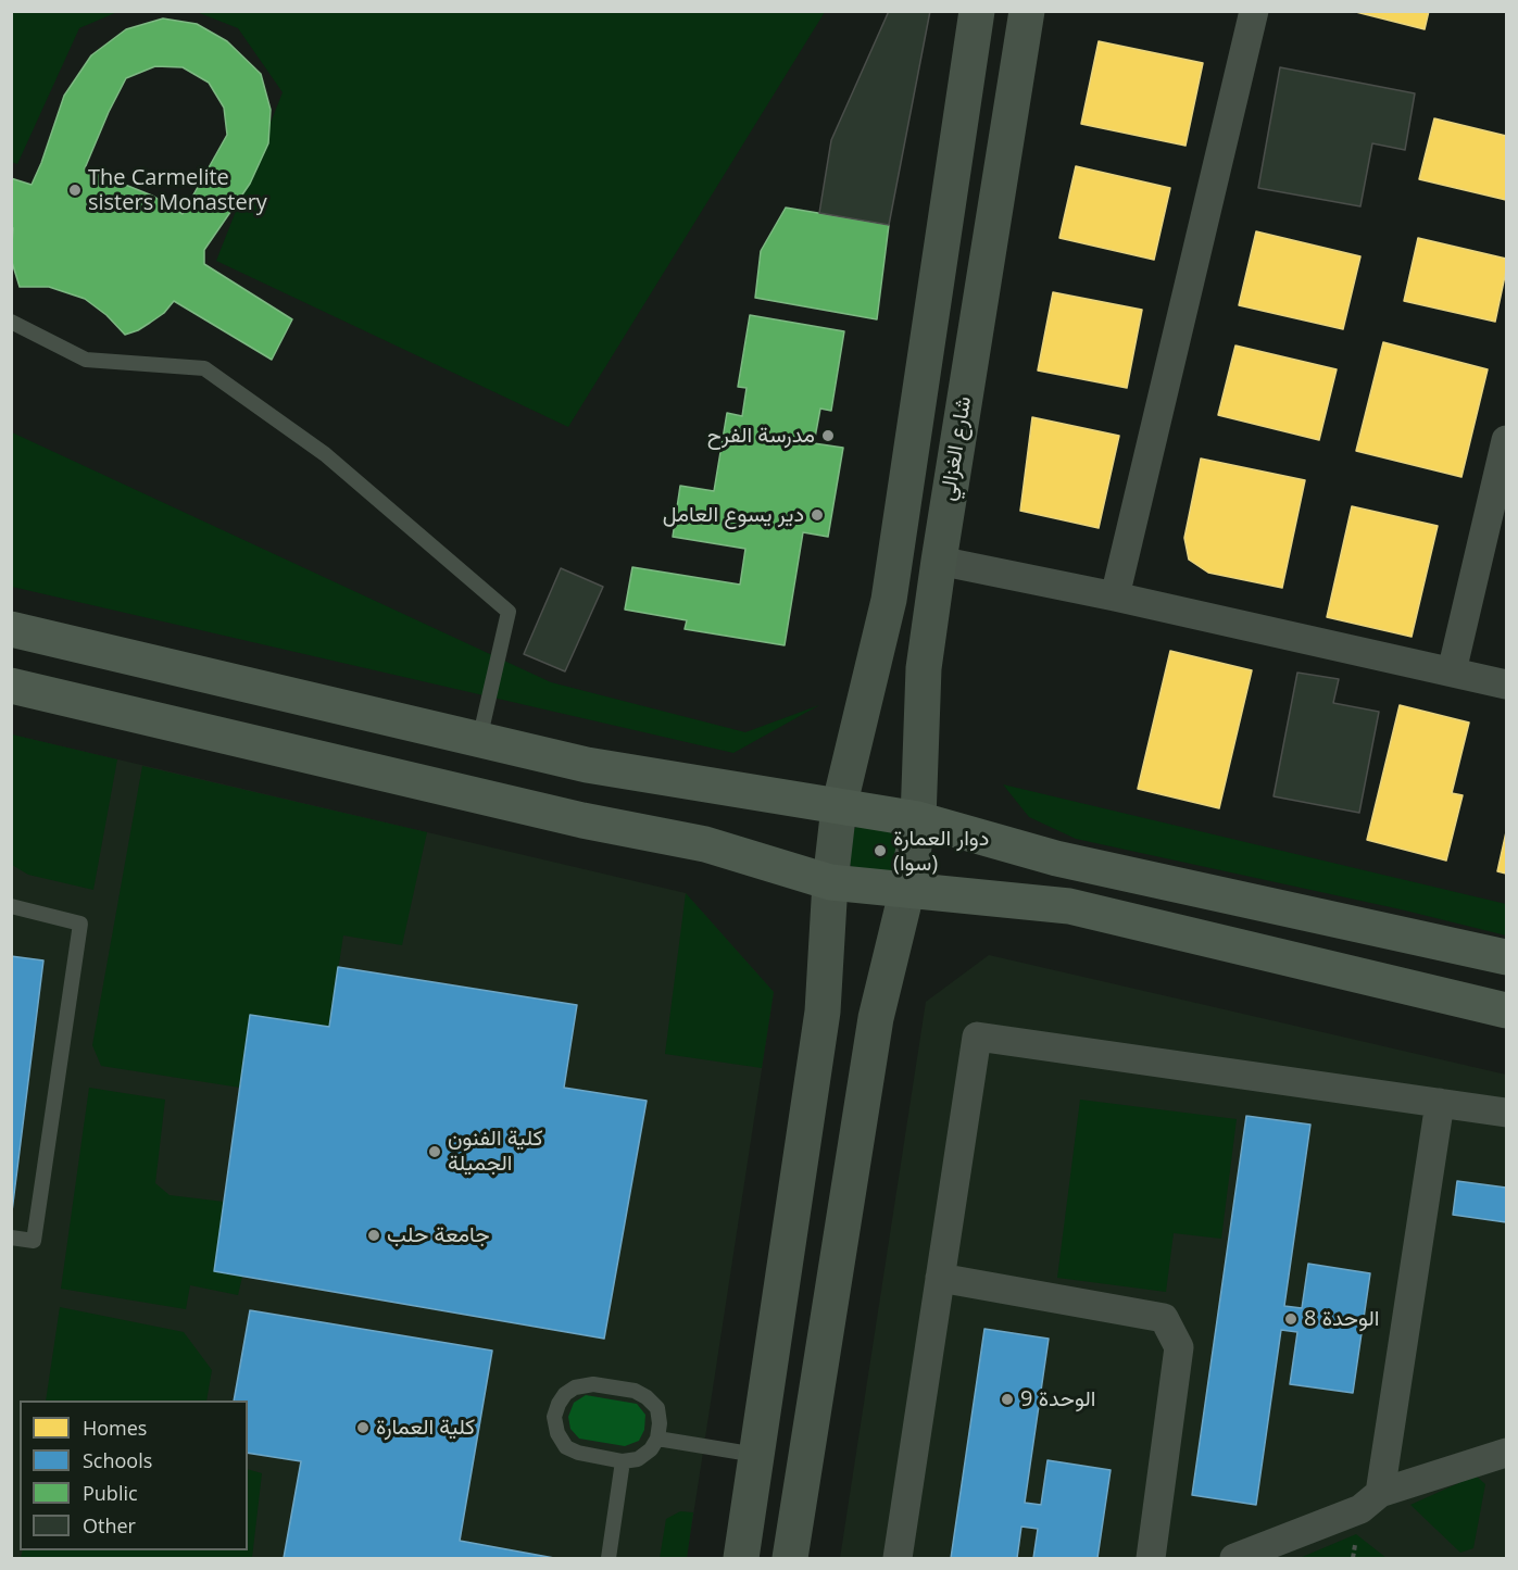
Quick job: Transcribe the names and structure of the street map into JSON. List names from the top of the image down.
{
  "streets": {
    "main road": ["شارع الغزالي"]
  },
  "places": [
    "The Carmelite sisters Monastery",
    "مدرسة الفرح",
    "دير يسوع العامل",
    "دوار العمارة (سوا)",
    "كلية الفنون الجميلة",
    "جامعة حلب",
    "الوحدة 8",
    "الوحدة 9",
    "كلية العمارة"
  ],
  "legend": [
    "Homes",
    "Schools",
    "Public",
    "Other"
  ]
}
